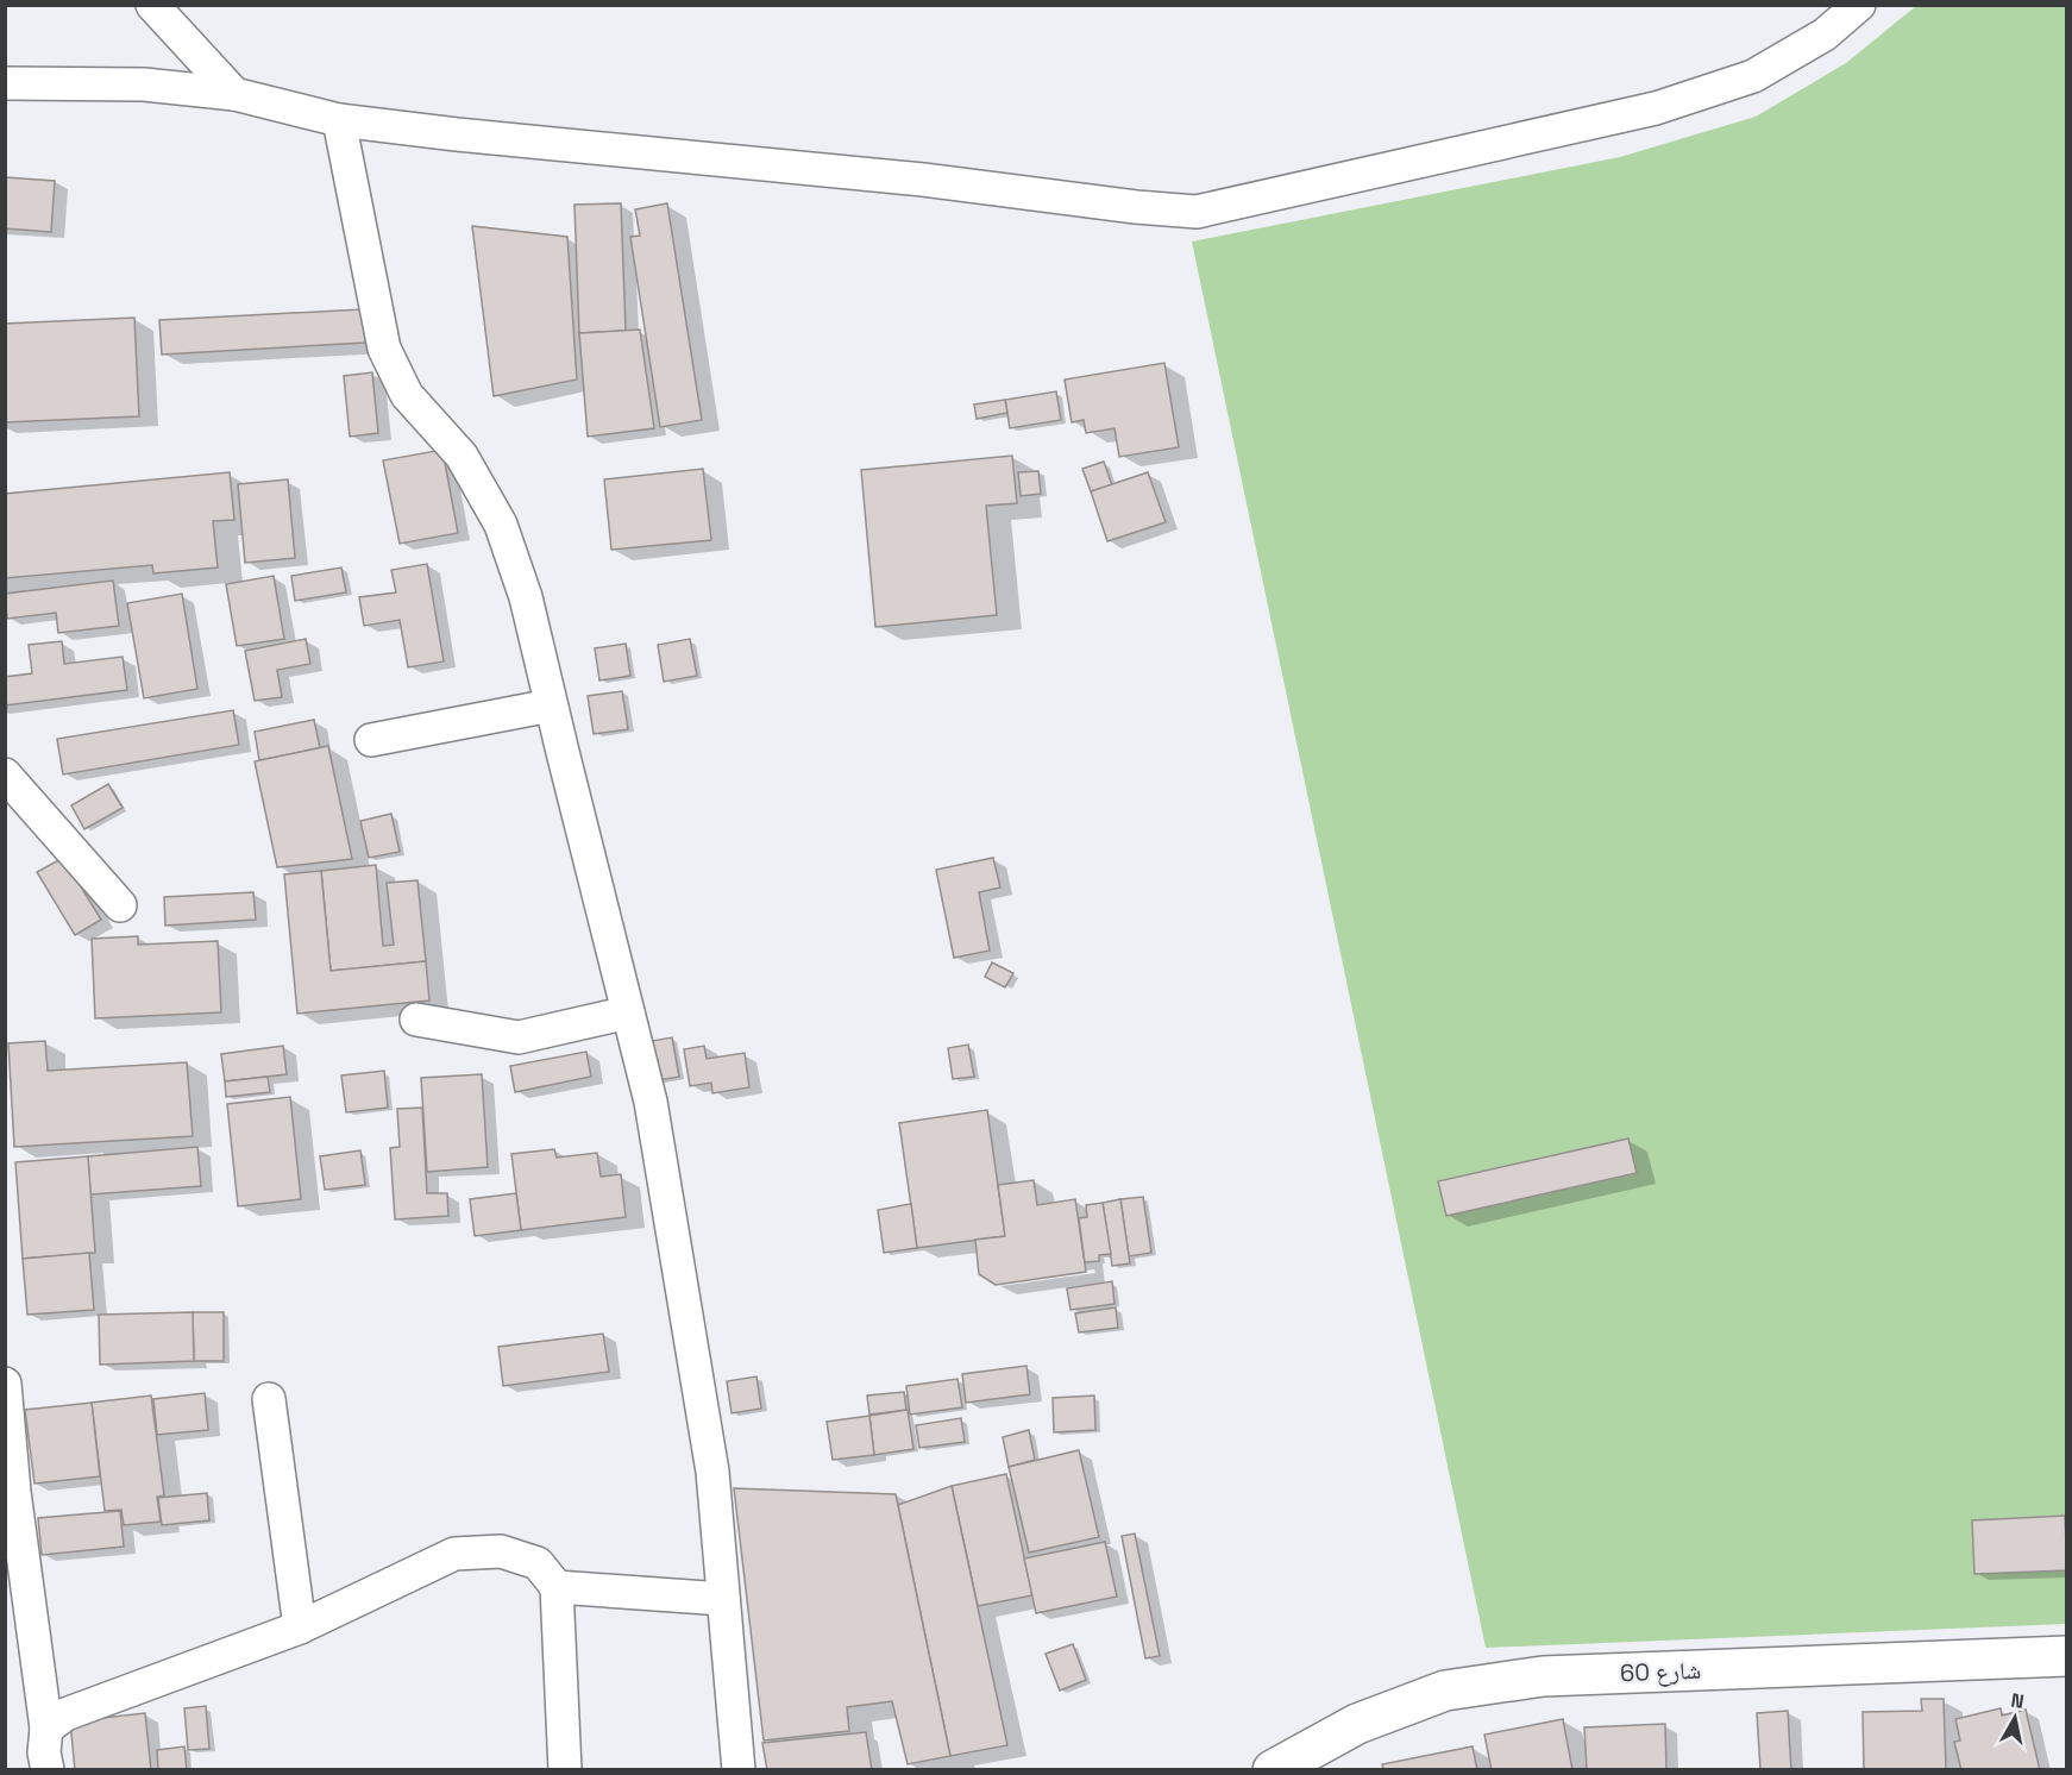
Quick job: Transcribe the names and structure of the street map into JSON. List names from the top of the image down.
{
  "streets": {
    "street": ["شارع 60"]
  },
  "north": "top"
}
